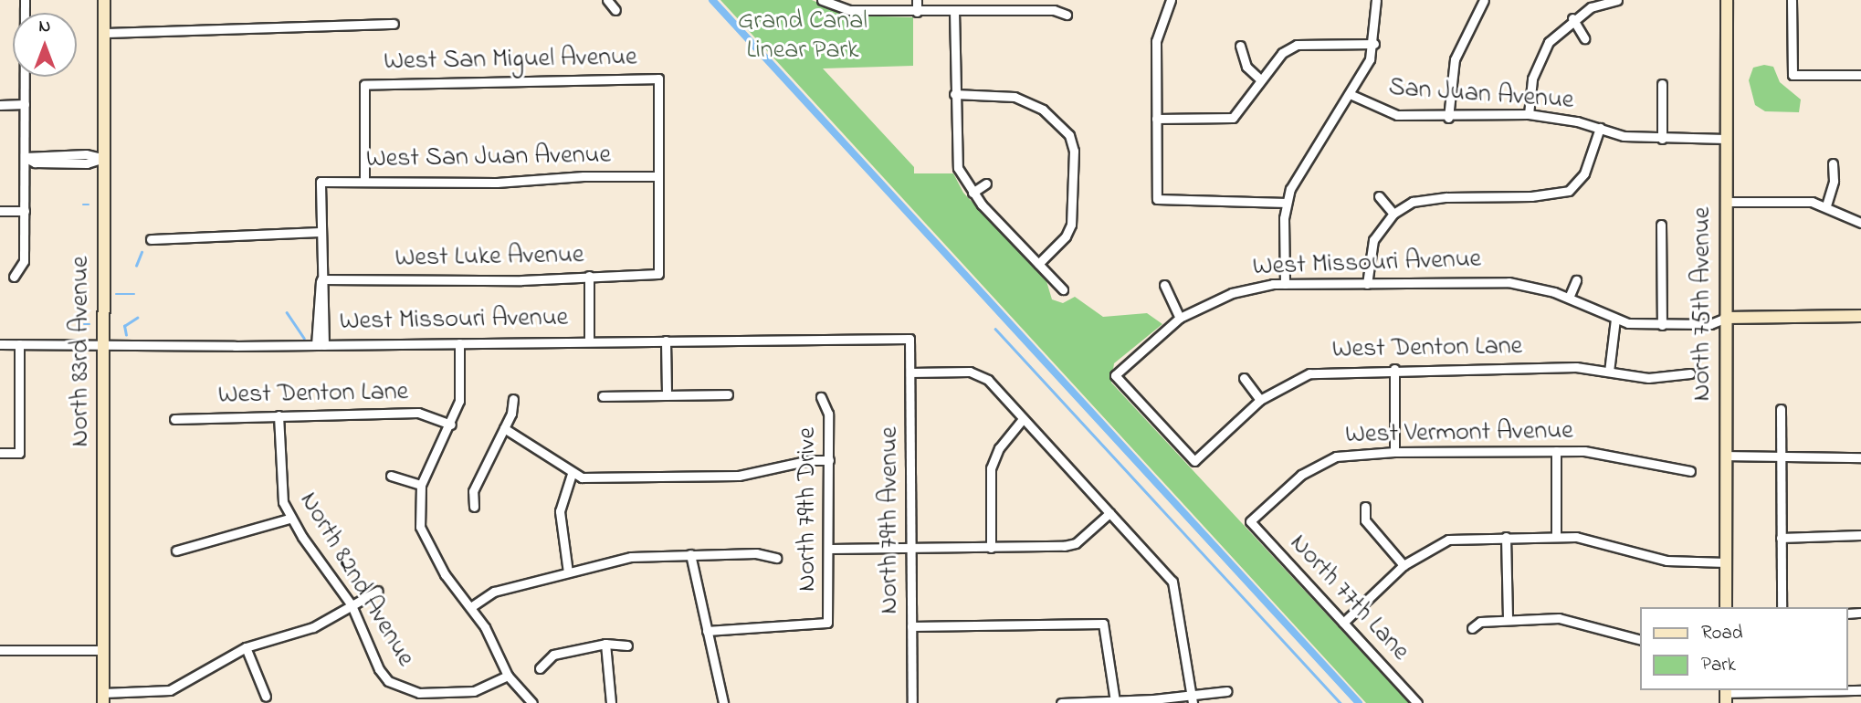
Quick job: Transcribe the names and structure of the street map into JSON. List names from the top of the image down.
{
  "streets": {
    "main road": ["West Missouri Avenue", "North 75th Avenue", "North 83rd Avenue"],
    "street": [
      "West San Miguel Avenue",
      "San Juan Avenue",
      "West San Juan Avenue",
      "West Luke Avenue",
      "West Denton Lane",
      "West Vermont Avenue",
      "North 79th Drive",
      "North 79th Avenue",
      "North 82nd Avenue",
      "North 77th Lane"
    ]
  },
  "crossings": [
    ["West San Miguel Avenue", "West San Juan Avenue"],
    ["West San Miguel Avenue", "West Luke Avenue"],
    ["San Juan Avenue", "North 75th Avenue"],
    ["West San Juan Avenue", "West Luke Avenue"],
    ["West Missouri Avenue", "North 75th Avenue"],
    ["West Missouri Avenue", "West Denton Lane"],
    ["West Missouri Avenue", "North 83rd Avenue"],
    ["West Missouri Avenue", "North 79th Avenue"],
    ["West Denton Lane", "North 82nd Avenue"],
    ["West Vermont Avenue", "North 77th Lane"]
  ],
  "parks": ["Grand Canal Linear Park"],
  "legend": ["Road", "Park"],
  "north": "top"
}
